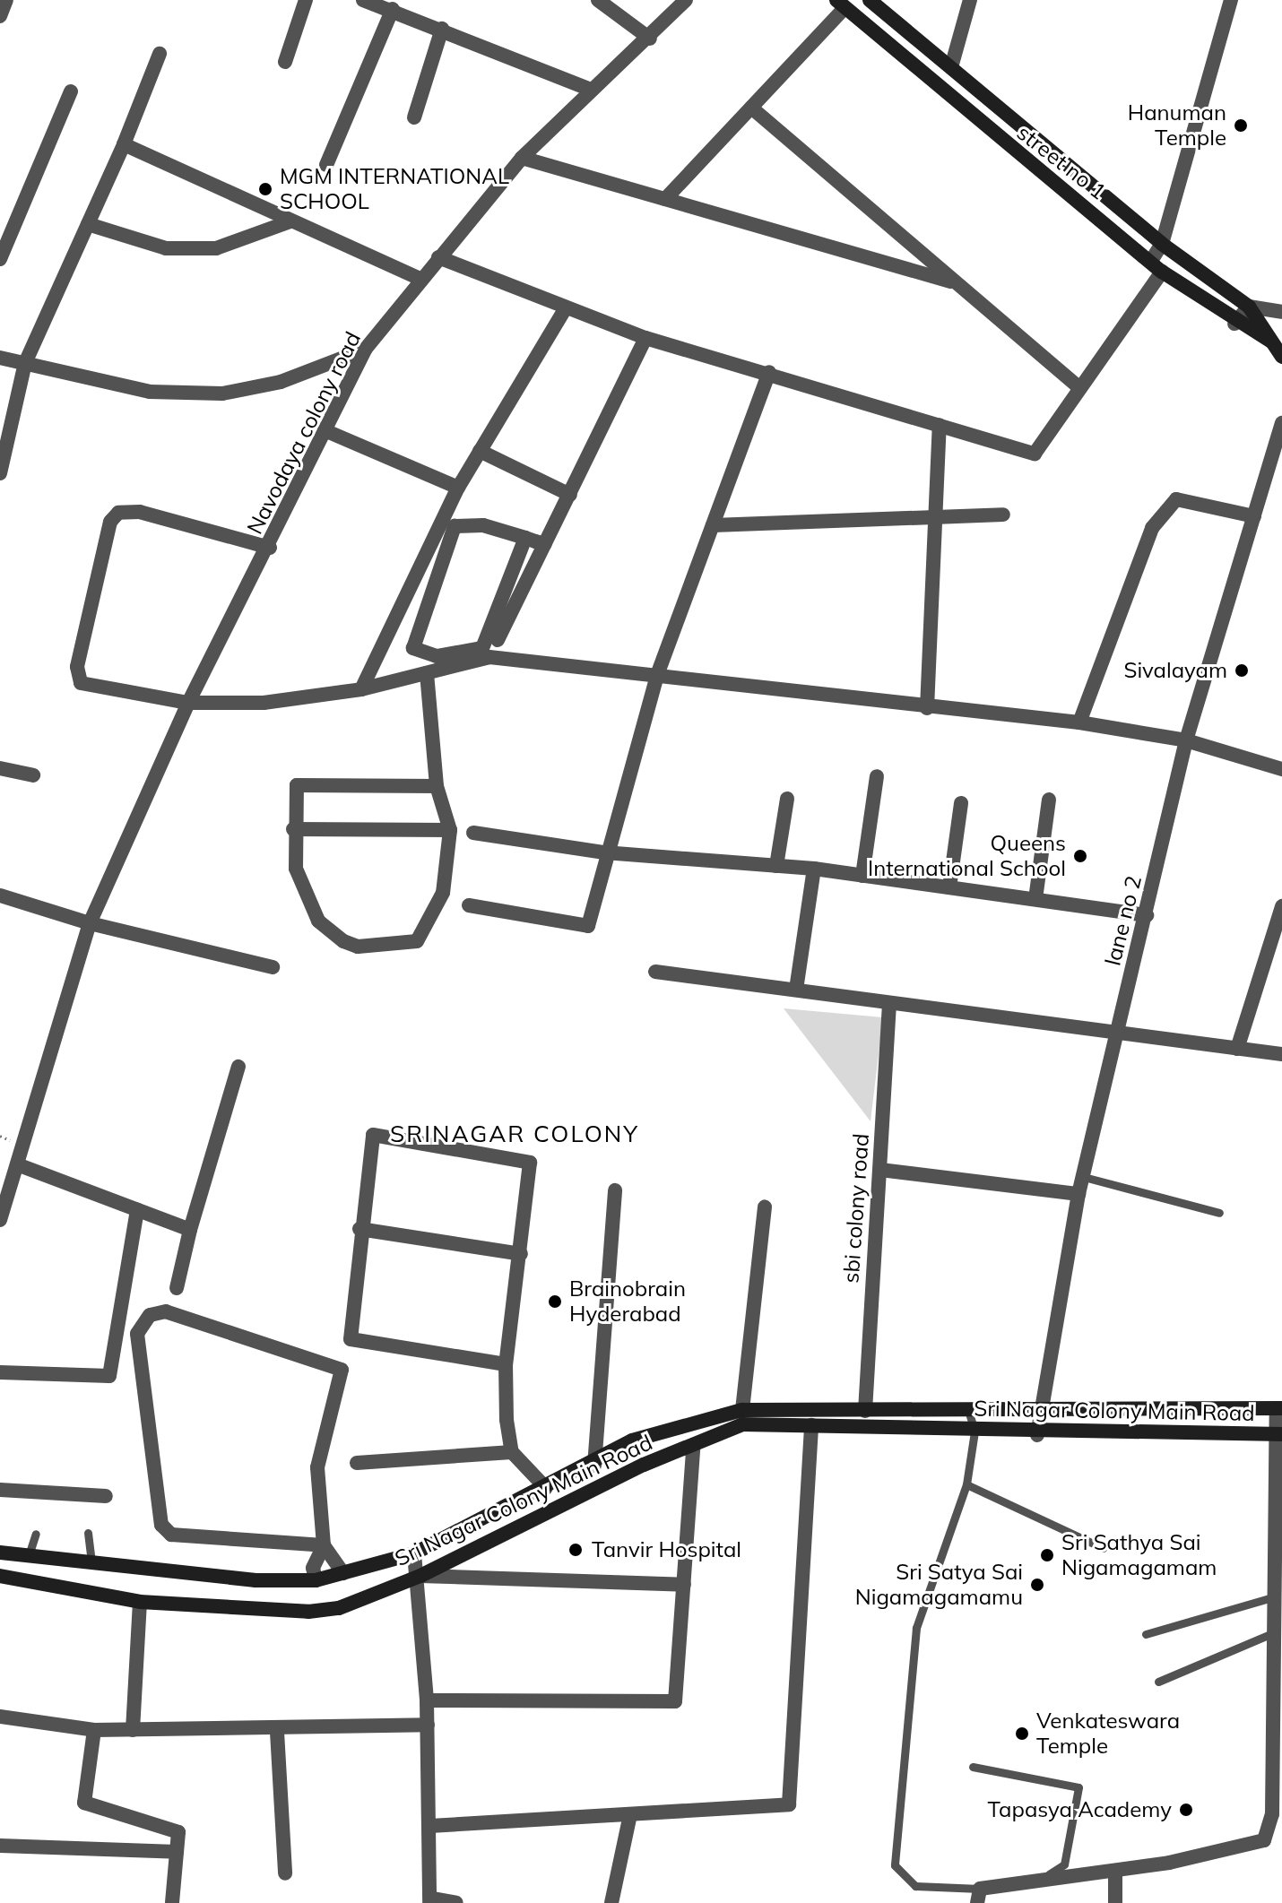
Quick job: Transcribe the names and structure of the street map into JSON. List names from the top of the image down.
{
  "streets": {
    "main road": ["street no 1", "Sri Nagar Colony Main Road"],
    "street": ["Navodaya colony road", "lane no 2", "sbi colony road"]
  },
  "crossings": [
    ["lane no 2", "Sri Nagar Colony Main Road"],
    ["sbi colony road", "Sri Nagar Colony Main Road"]
  ],
  "districts": ["SRINAGAR COLONY"],
  "places": [
    "Hanuman Temple",
    "MGM INTERNATIONAL SCHOOL",
    "Sivalayam",
    "Queens International School",
    "Brainobrain Hyderabad",
    "Tanvir Hospital",
    "Sri Sathya Sai Nigamagamam",
    "Sri Satya Sai Nigamagamamu",
    "Venkateswara Temple",
    "Tapasya Academy"
  ]
}
